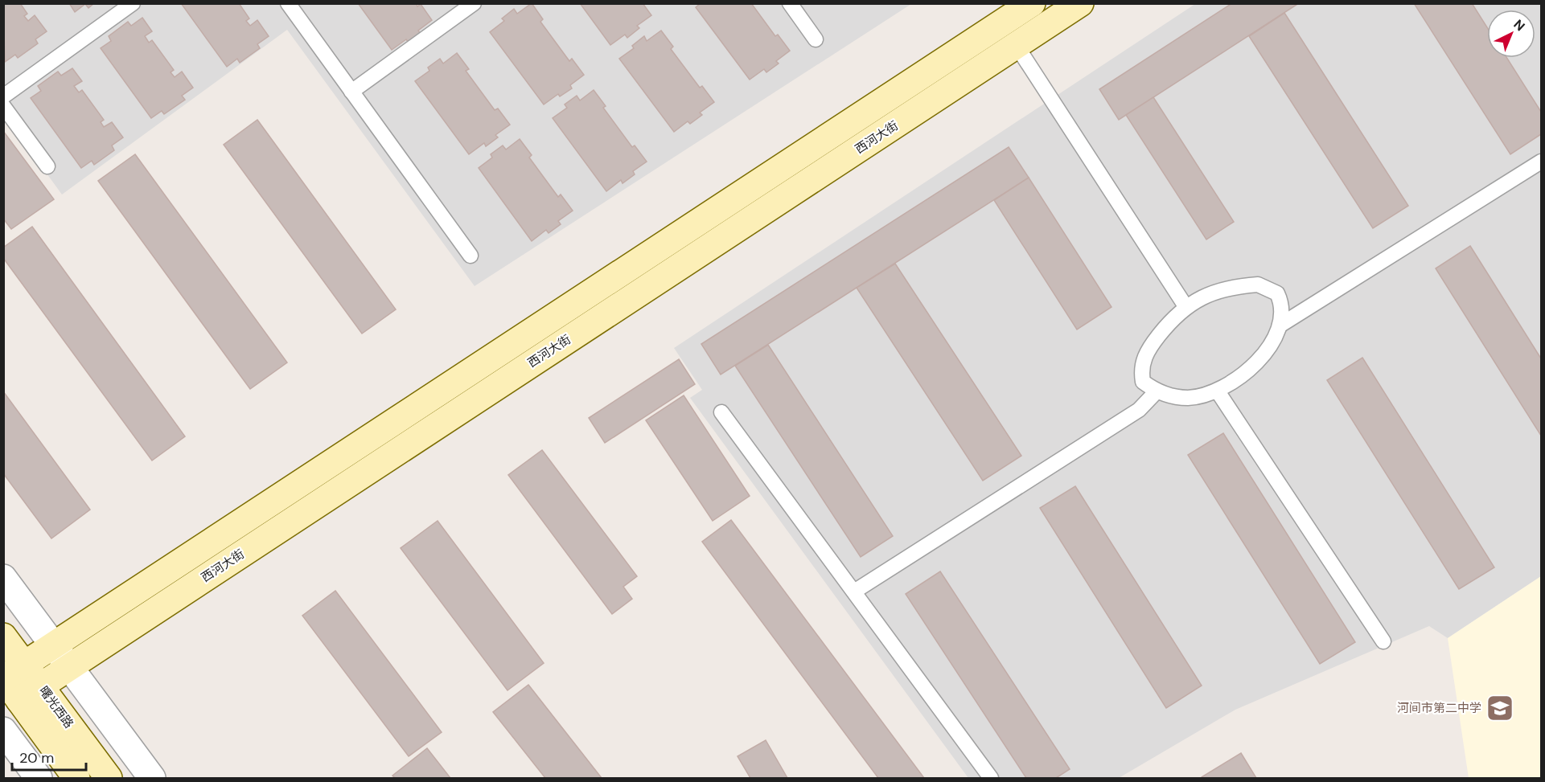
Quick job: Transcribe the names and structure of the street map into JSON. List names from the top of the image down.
{
  "streets": {
    "street": ["西河大街", "曙光西路"]
  },
  "crossings": [
    ["西河大街", "曙光西路"]
  ],
  "places": {
    "school or university": ["河间市第二中学"]
  },
  "scale_bar": "20 m",
  "north": "top right"
}
